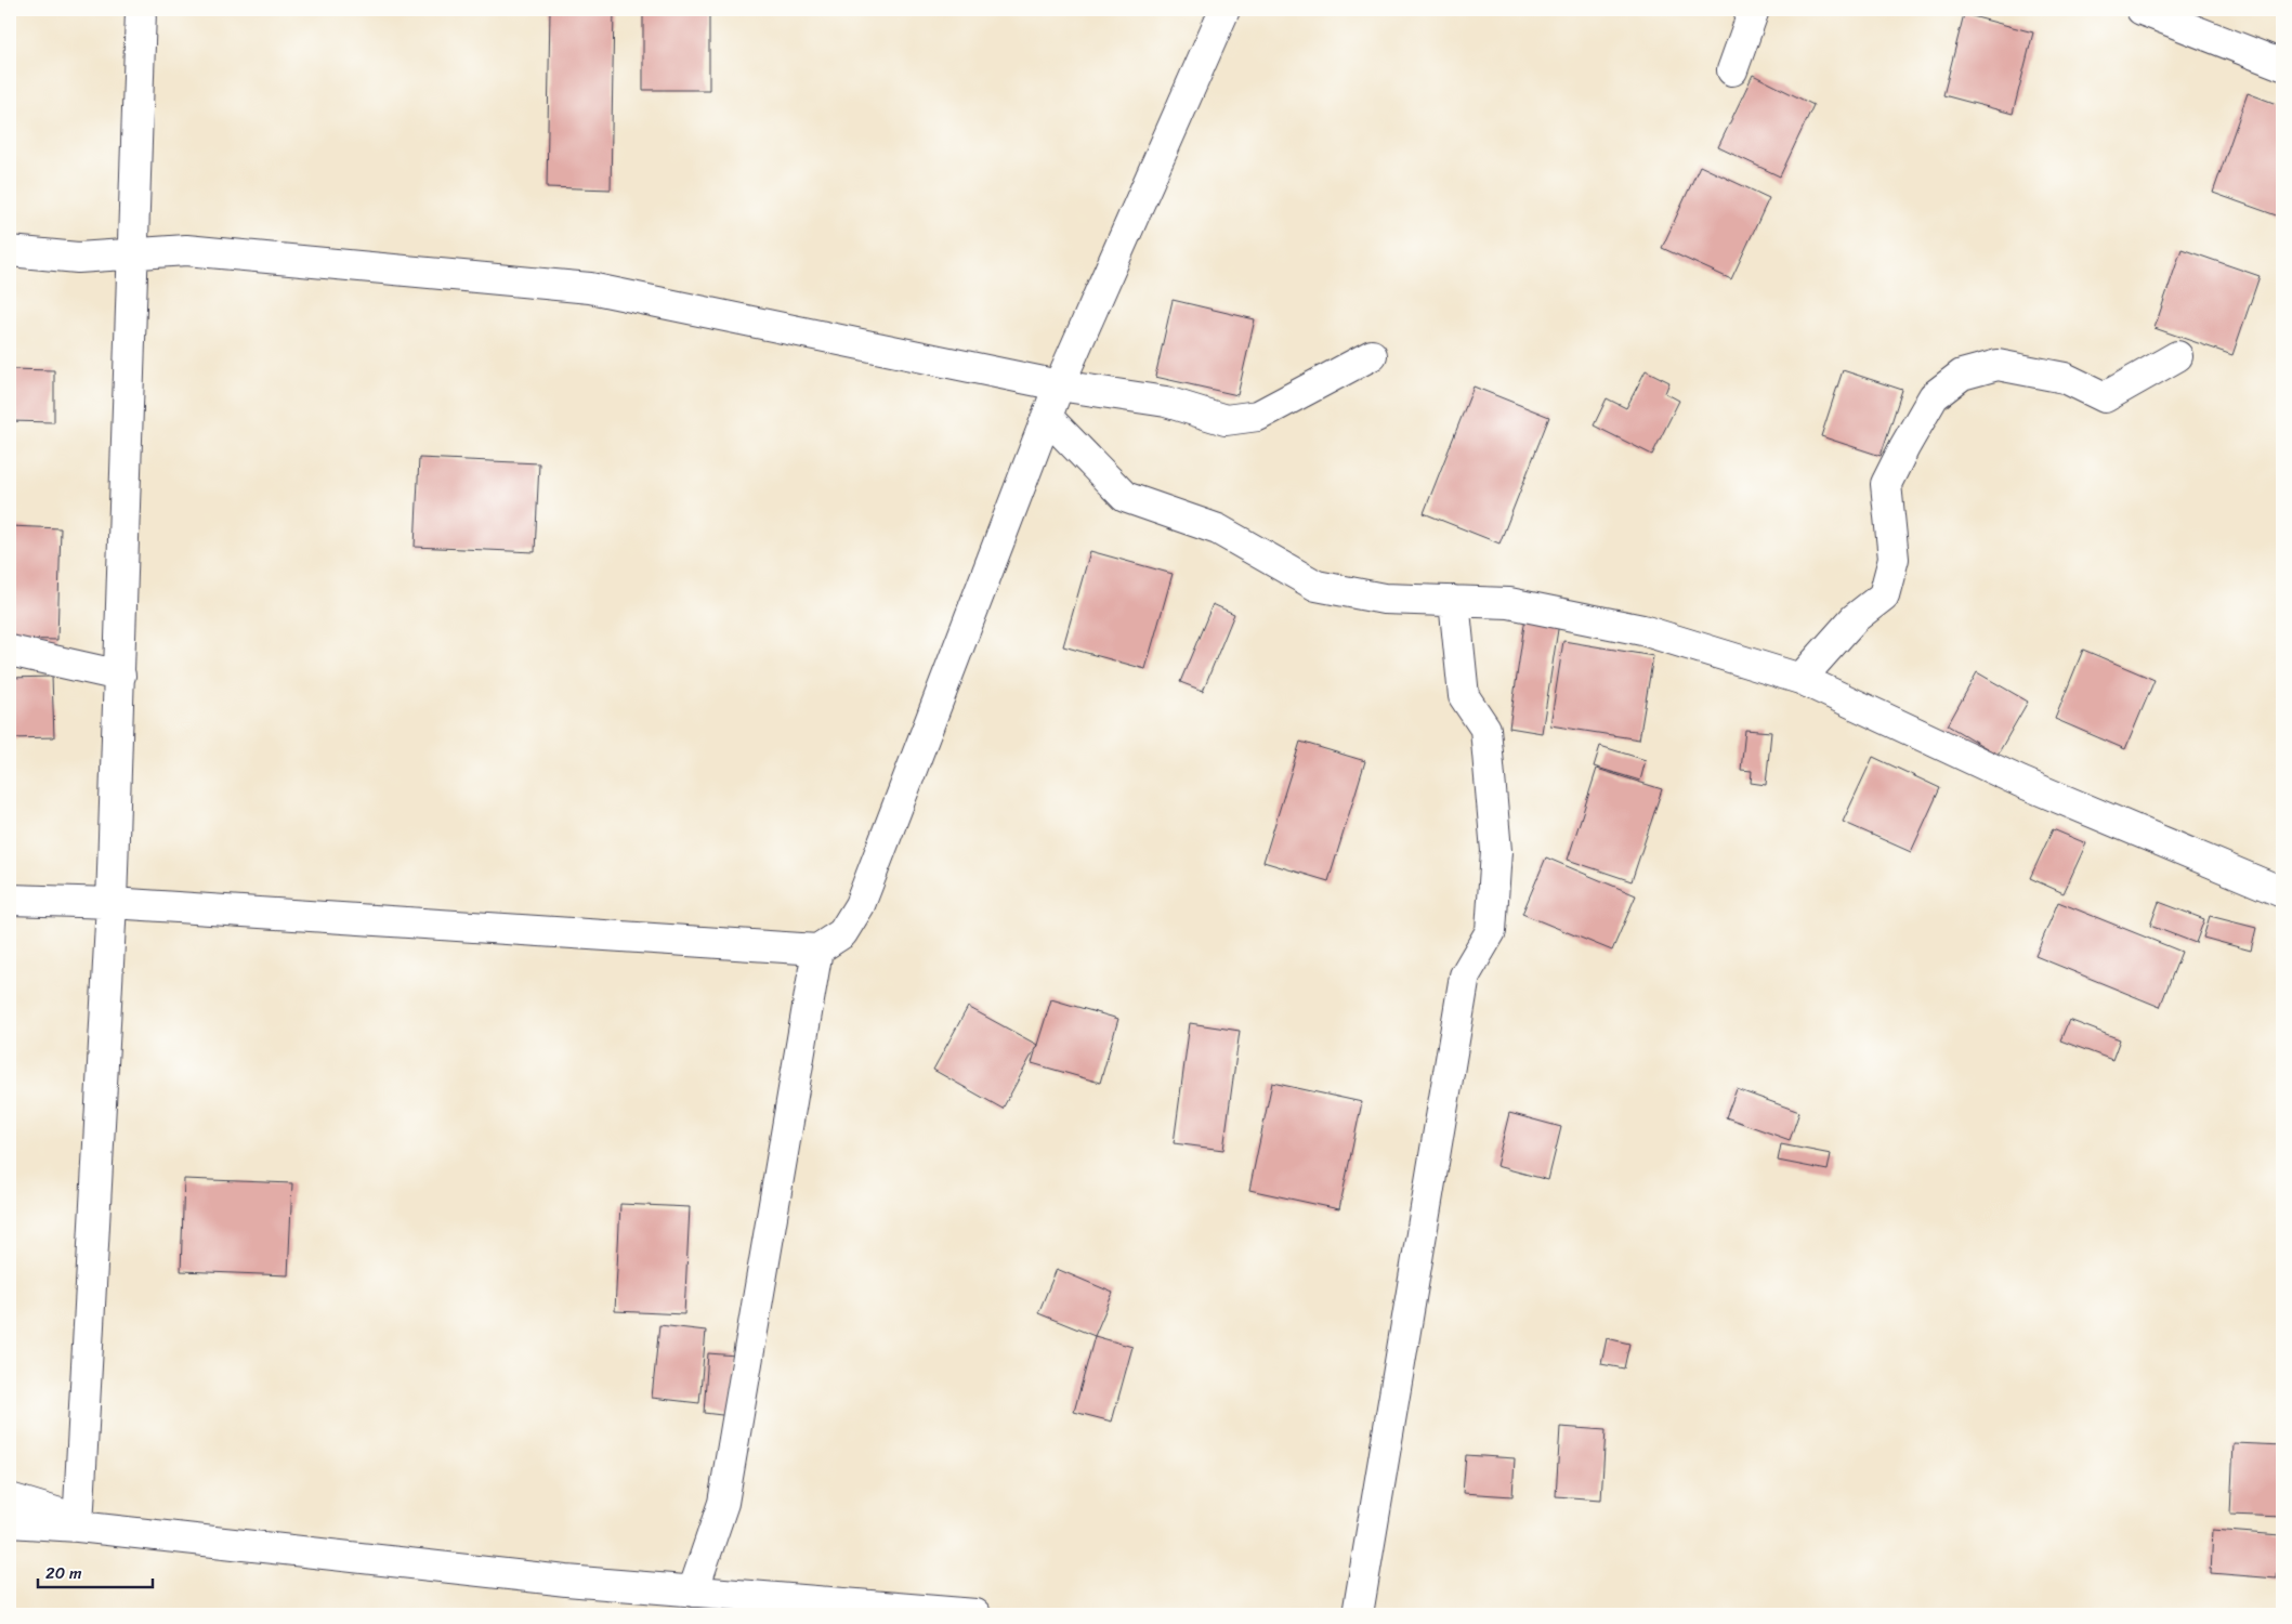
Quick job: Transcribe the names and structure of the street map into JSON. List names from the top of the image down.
{
  "scale_bar": "20 m"
}
